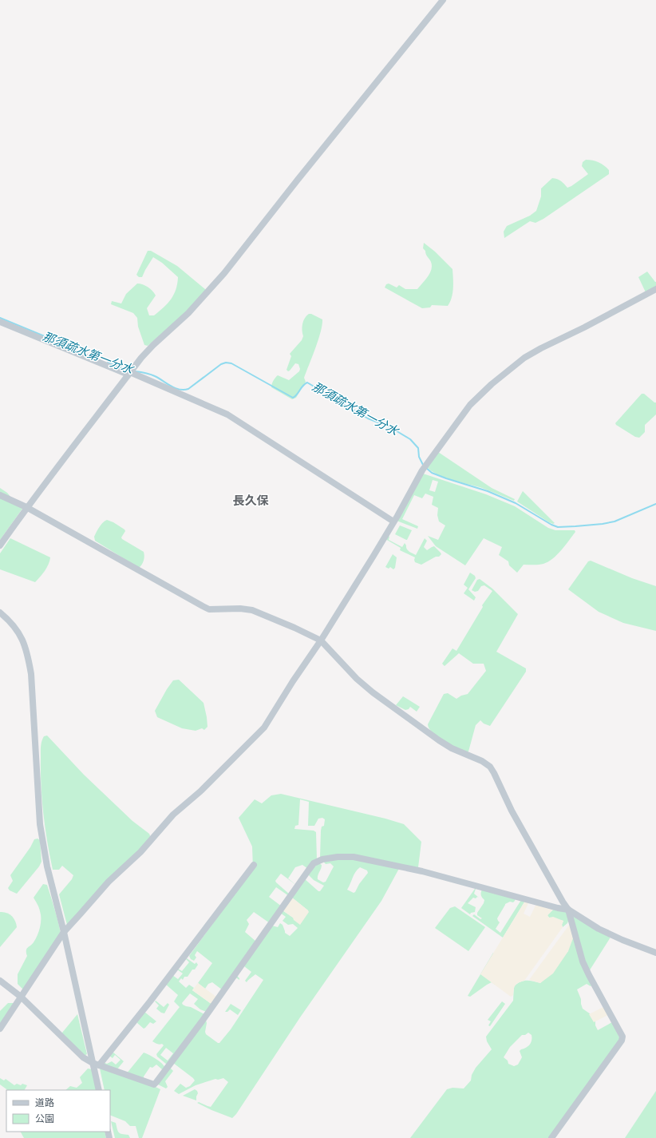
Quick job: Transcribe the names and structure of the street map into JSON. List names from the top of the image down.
{
  "districts": ["長久保"],
  "water": ["那須疏水第一分水"],
  "legend": ["道路", "公園"]
}
